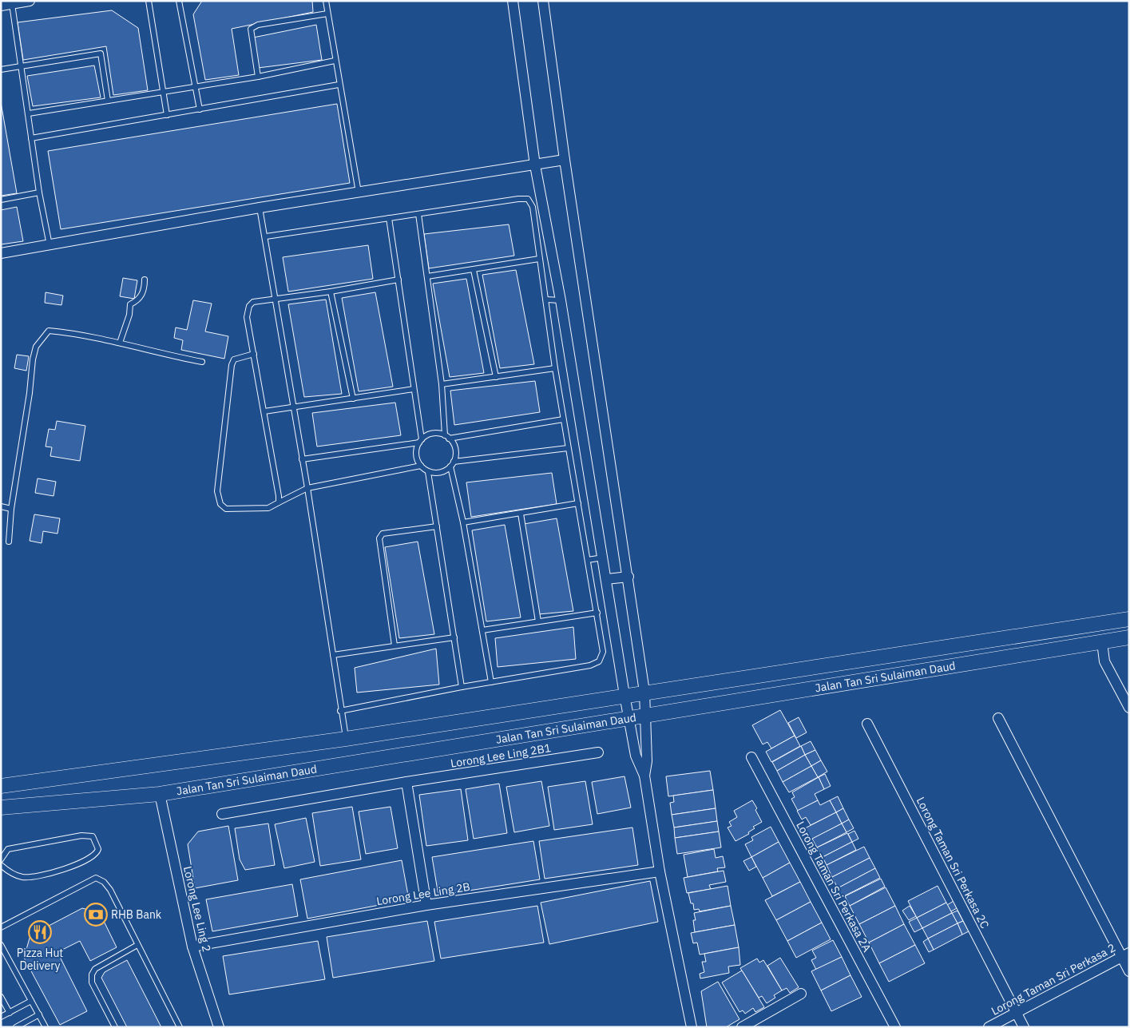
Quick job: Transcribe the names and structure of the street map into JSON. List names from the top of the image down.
{
  "streets": {
    "main road": ["Jalan Tan Sri Sulaiman Daud"],
    "street": [
      "Lorong Lee Ling 2B1",
      "Lorong Taman Sri Perkasa 2C",
      "Lorong Taman Sri Perkasa 2A",
      "Lorong Lee Ling 2B",
      "Lorong Lee Ling 2",
      "Lorong Taman Sri Perkasa 2"
    ]
  },
  "crossings": [
    ["Jalan Tan Sri Sulaiman Daud", "Lorong Lee Ling 2"],
    ["Lorong Taman Sri Perkasa 2C", "Lorong Taman Sri Perkasa 2"],
    ["Lorong Lee Ling 2B", "Lorong Lee Ling 2"]
  ],
  "places": {
    "bank": ["RHB Bank"],
    "restaurant": ["Pizza Hut Delivery"]
  }
}
